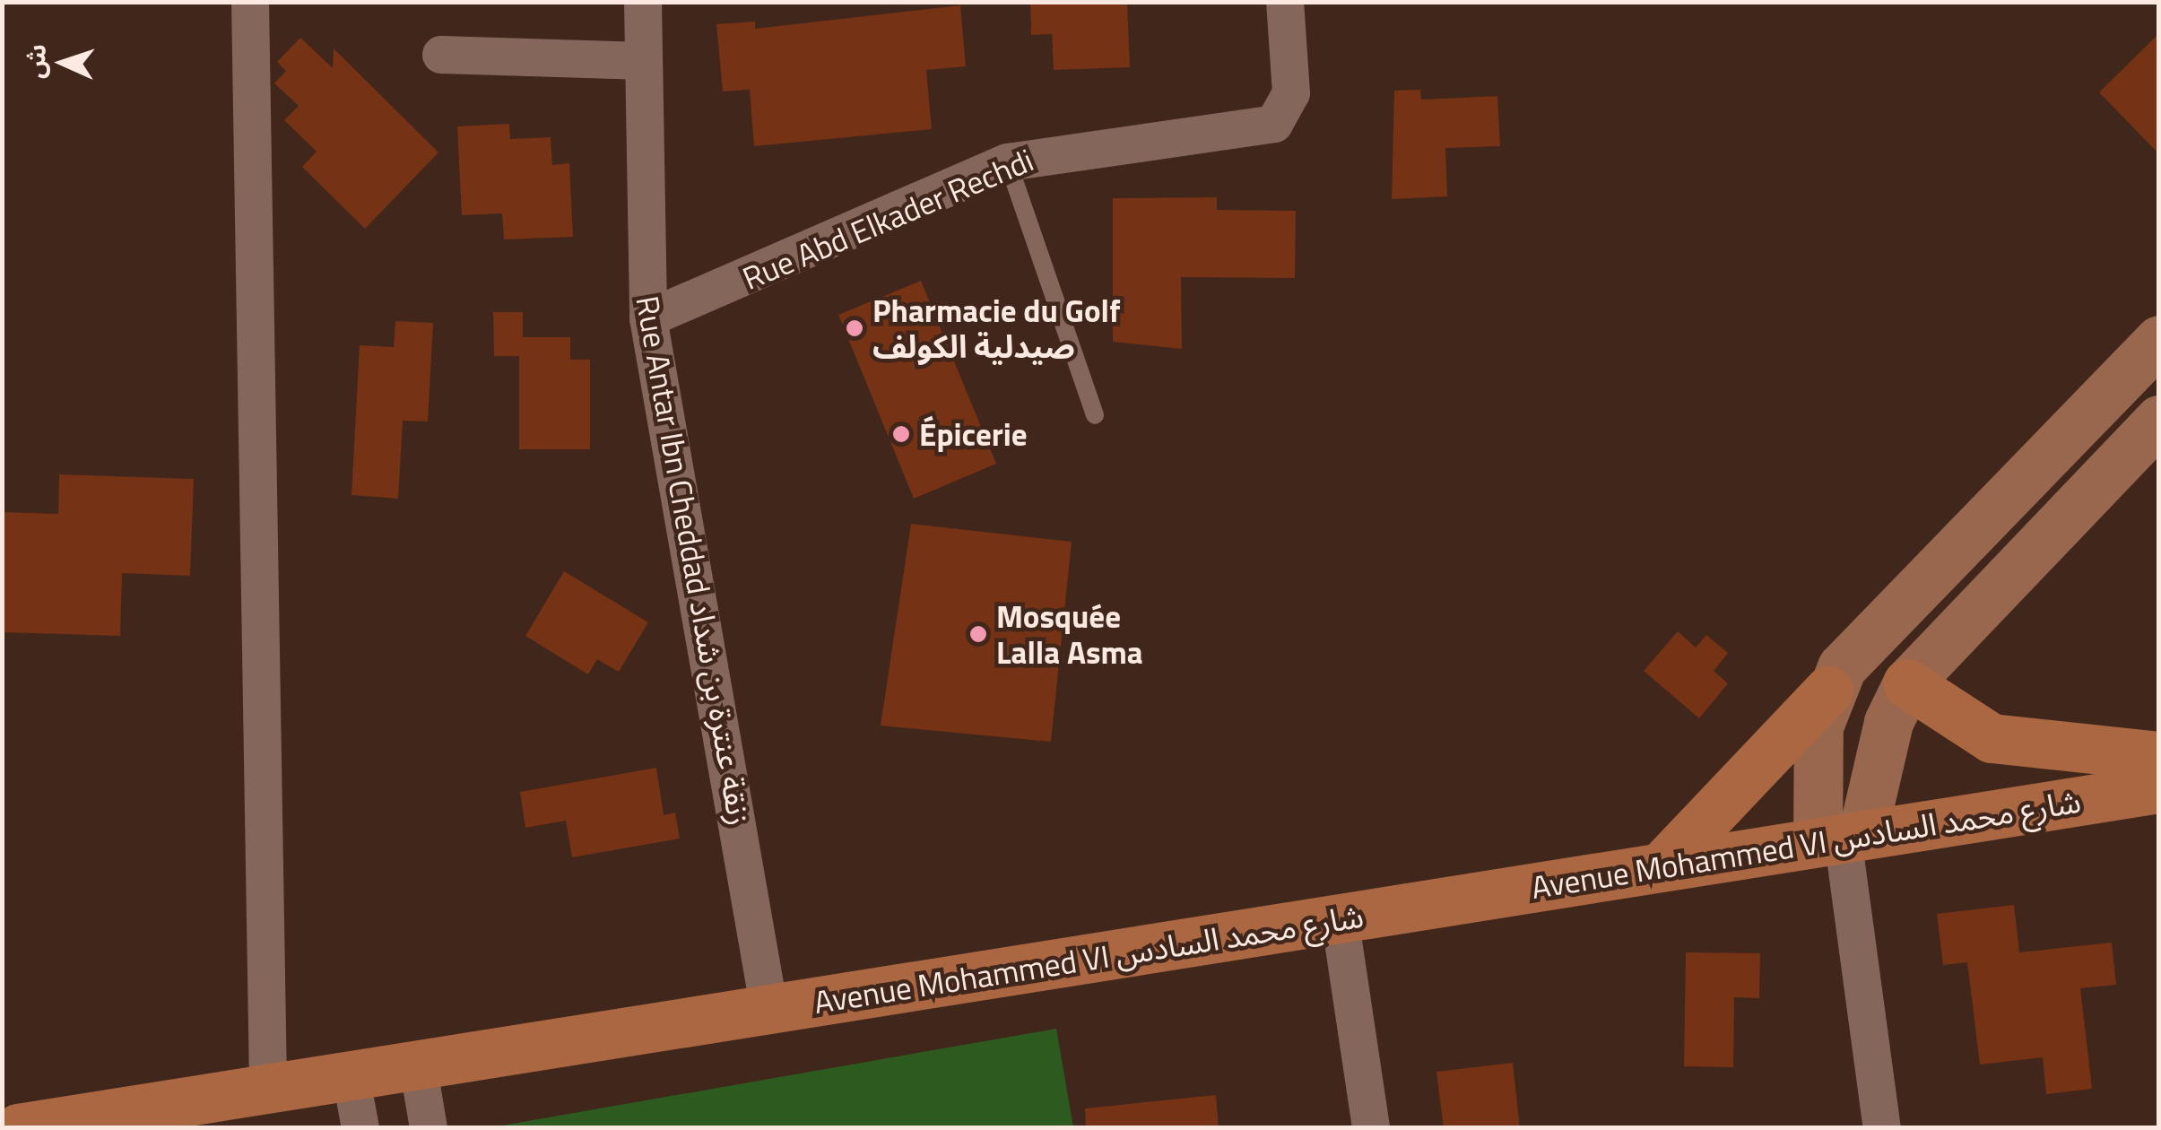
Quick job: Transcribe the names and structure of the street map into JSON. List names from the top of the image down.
{
  "streets": {
    "main road": ["Avenue Mohammed VI شارع محمد السادس"],
    "street": ["Rue Abd Elkader Rechdi", "Rue Antar Ibn Cheddad زنقة عنترة بن شداد"]
  },
  "crossings": [
    ["Rue Abd Elkader Rechdi", "Rue Antar Ibn Cheddad زنقة عنترة بن شداد"],
    ["Rue Antar Ibn Cheddad زنقة عنترة بن شداد", "Avenue Mohammed VI شارع محمد السادس"]
  ],
  "places": ["Pharmacie du Golf صيدلية الكولف", "Épicerie", "Mosquée Lalla Asma"],
  "north": "left"
}
